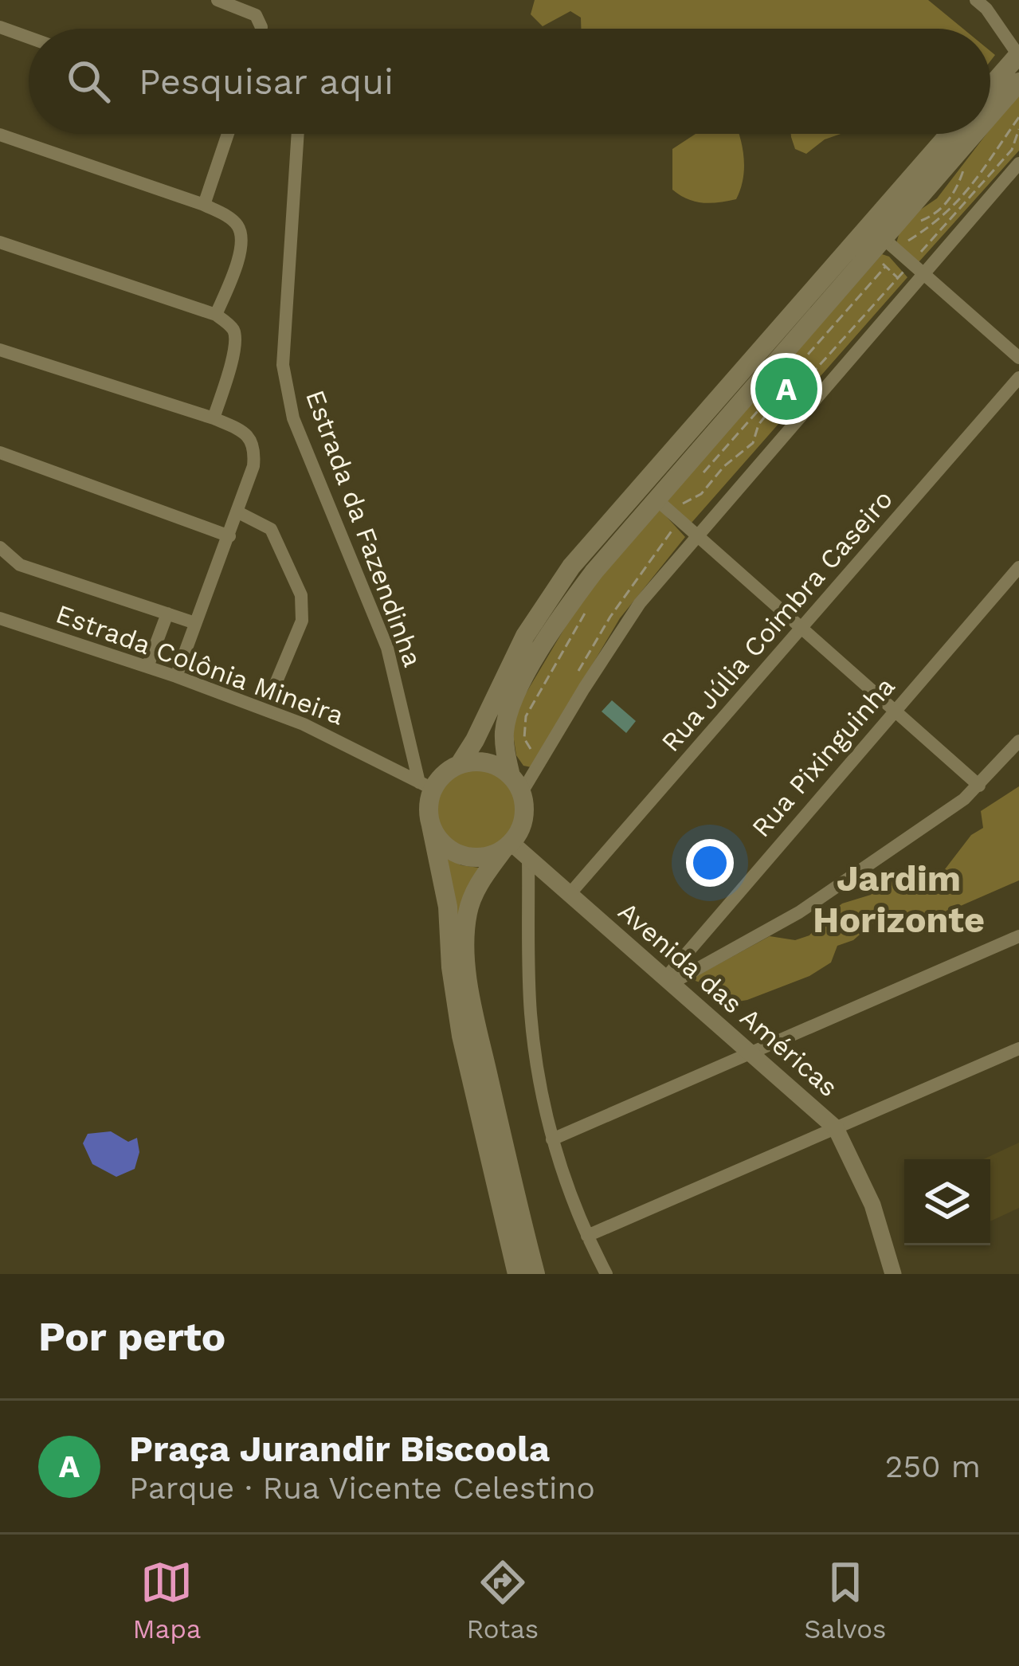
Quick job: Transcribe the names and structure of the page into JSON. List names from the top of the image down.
{
  "streets": {
    "street": [
      "Estrada da Fazendinha",
      "Rua Júlia Coimbra Caseiro",
      "Estrada Colônia Mineira",
      "Rua Pixinguinha",
      "Avenida das Américas"
    ]
  },
  "crossings": [
    ["Estrada da Fazendinha", "Estrada Colônia Mineira"],
    ["Estrada da Fazendinha", "Avenida das Américas"],
    ["Rua Júlia Coimbra Caseiro", "Avenida das Américas"],
    ["Estrada Colônia Mineira", "Avenida das Américas"],
    ["Rua Pixinguinha", "Avenida das Américas"]
  ],
  "districts": ["Jardim Horizonte"],
  "page": {
    "search": "Pesquisar aqui",
    "pins": "A",
    "heading": "Por perto",
    "list": [
      {
        "mark": "A",
        "name": "Praça Jurandir Biscoola",
        "note": "Parque · Rua Vicente Celestino",
        "value": "250 m"
      }
    ],
    "nav": ["Mapa", "Rotas", "Salvos"]
  }
}
